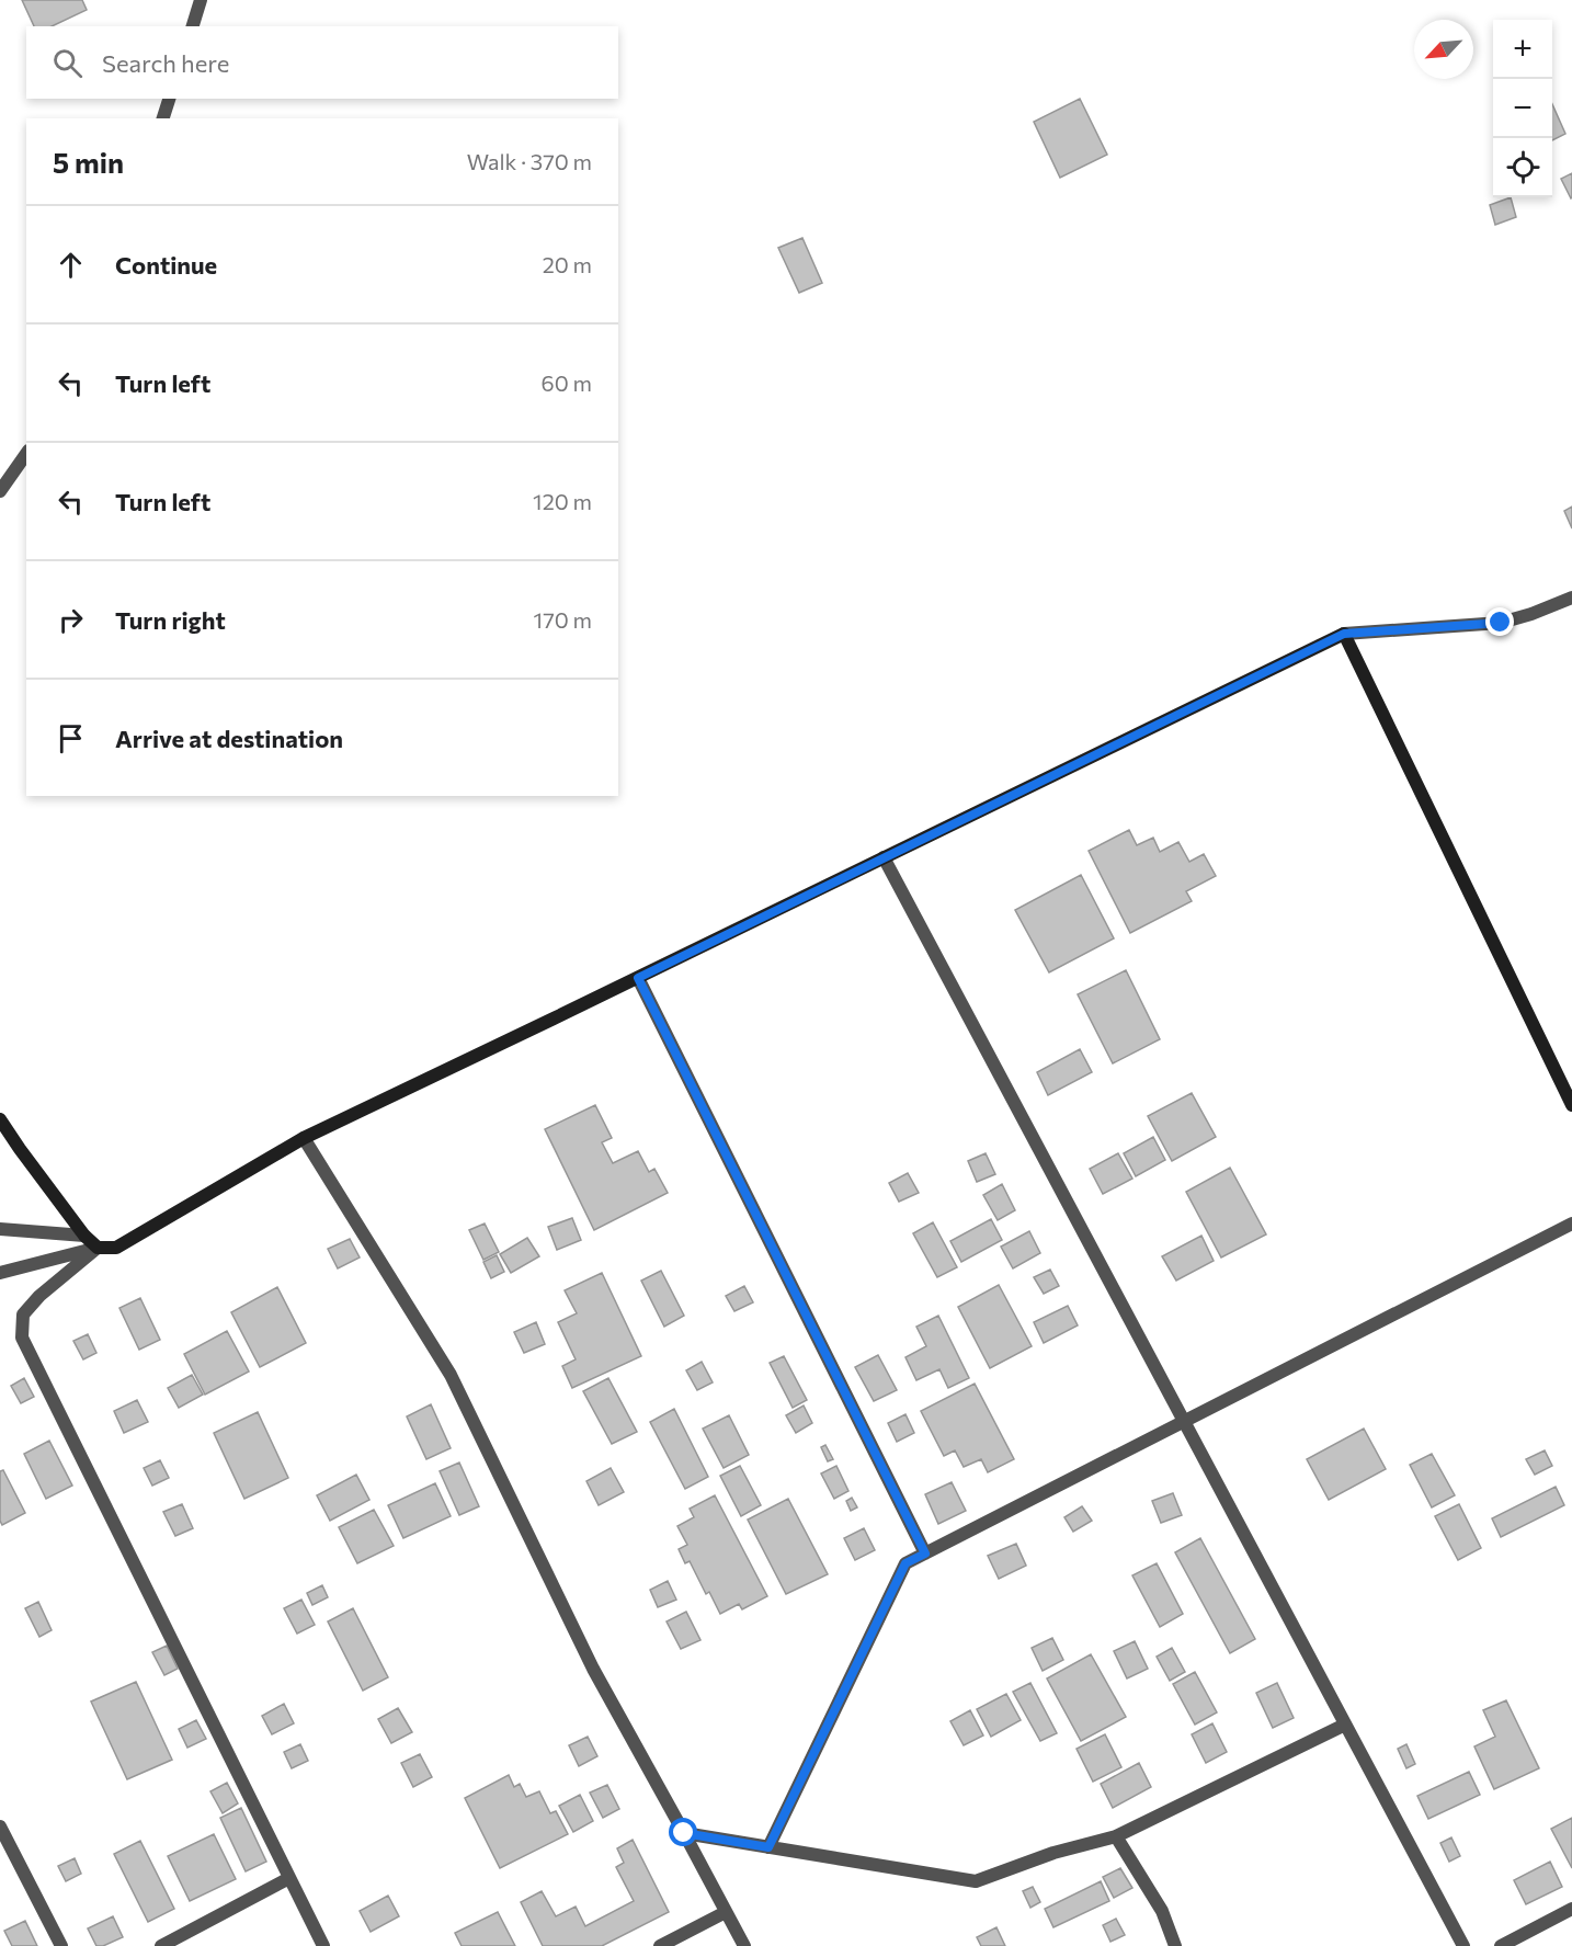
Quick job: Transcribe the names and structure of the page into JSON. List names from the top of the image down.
{
  "north": "bottom left",
  "page": {
    "map_buttons": ["+", "−"],
    "search": "Search here",
    "heading": ["5 min", "Walk · 370 m"],
    "list": [
      ["Continue", "20 m"],
      ["Turn left", "60 m"],
      ["Turn left", "120 m"],
      ["Turn right", "170 m"],
      "Arrive at destination"
    ]
  }
}
